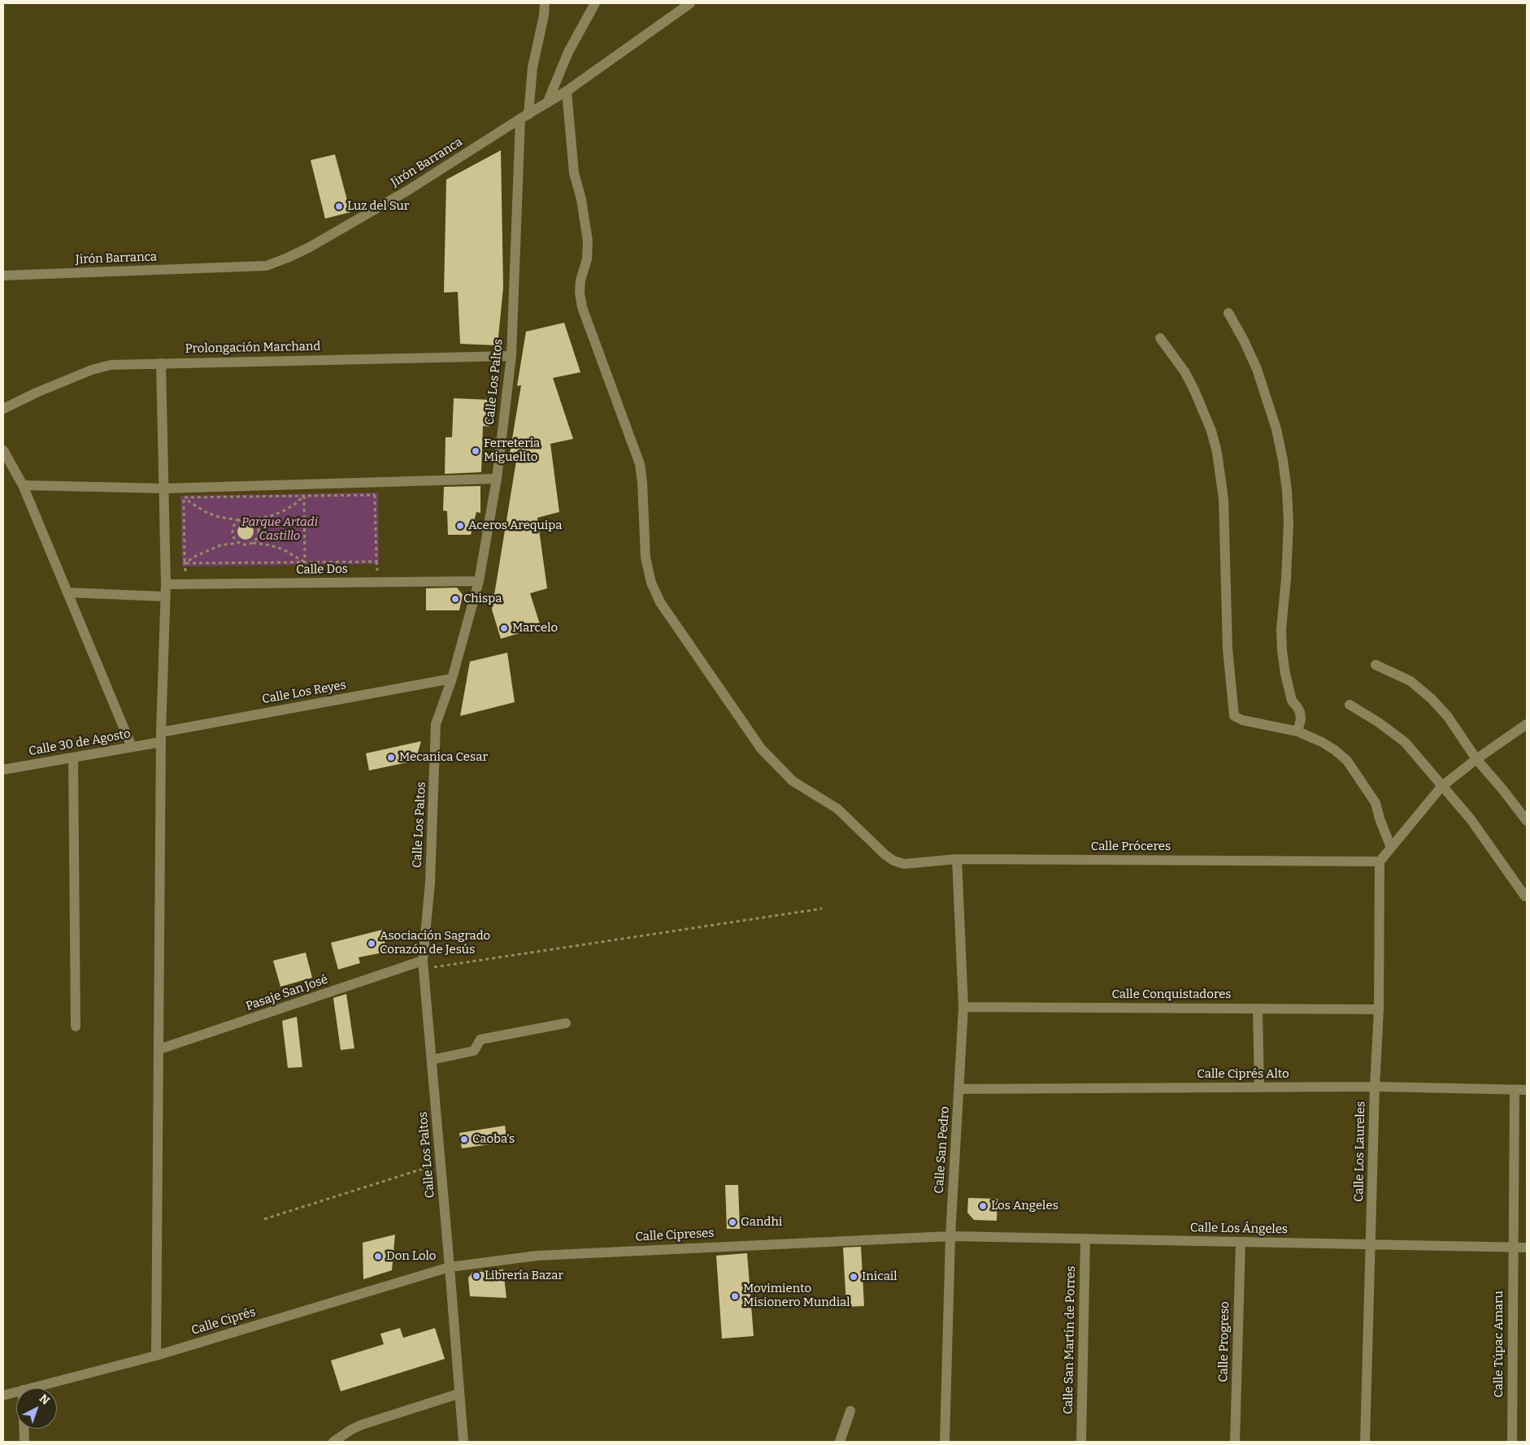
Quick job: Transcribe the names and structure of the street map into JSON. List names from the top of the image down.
{
  "streets": {
    "street": [
      "Jirón Barranca",
      "Prolongación Marchand",
      "Calle Los Paltos",
      "Calle Dos",
      "Calle Los Reyes",
      "Calle 30 de Agosto",
      "Calle Próceres",
      "Pasaje San José",
      "Calle Conquistadores",
      "Calle Ciprés Alto",
      "Calle San Pedro",
      "Calle Los Laureles",
      "Calle Los Ángeles",
      "Calle Cipreses",
      "Calle Ciprés",
      "Calle San Martín de Porres",
      "Calle Progreso",
      "Calle Túpac Amaru"
    ]
  },
  "crossings": [
    ["Jirón Barranca", "Calle Los Paltos"],
    ["Jirón Barranca", "Calle Próceres"],
    ["Prolongación Marchand", "Calle Los Paltos"],
    ["Calle Los Paltos", "Calle Dos"],
    ["Calle Los Paltos", "Calle Los Reyes"],
    ["Calle Los Paltos", "Pasaje San José"],
    ["Calle Los Paltos", "Calle Cipreses"],
    ["Calle Los Paltos", "Calle Ciprés"],
    ["Calle Los Reyes", "Calle 30 de Agosto"],
    ["Calle Próceres", "Calle San Pedro"],
    ["Calle Próceres", "Calle Los Laureles"],
    ["Calle Conquistadores", "Calle San Pedro"],
    ["Calle Conquistadores", "Calle Los Laureles"],
    ["Calle Ciprés Alto", "Calle San Pedro"],
    ["Calle Ciprés Alto", "Calle Los Laureles"],
    ["Calle Ciprés Alto", "Calle Túpac Amaru"],
    ["Calle San Pedro", "Calle Los Ángeles"],
    ["Calle San Pedro", "Calle Cipreses"],
    ["Calle Los Laureles", "Calle Los Ángeles"],
    ["Calle Los Ángeles", "Calle Cipreses"],
    ["Calle Los Ángeles", "Calle San Martín de Porres"],
    ["Calle Los Ángeles", "Calle Progreso"],
    ["Calle Los Ángeles", "Calle Túpac Amaru"],
    ["Calle Cipreses", "Calle Ciprés"]
  ],
  "parks": ["Parque Artadi Castillo"],
  "places": [
    "Luz del Sur",
    "Ferreteria Miguelito",
    "Aceros Arequipa",
    "Chispa",
    "Marcelo",
    "Mecanica Cesar",
    "Asociación Sagrado Corazón de Jesús",
    "Caoba's",
    "Los Angeles",
    "Gandhi",
    "Don Lolo",
    "Librería Bazar",
    "Inicail",
    "Movimiento Misionero Mundial"
  ],
  "north": "top right"
}
